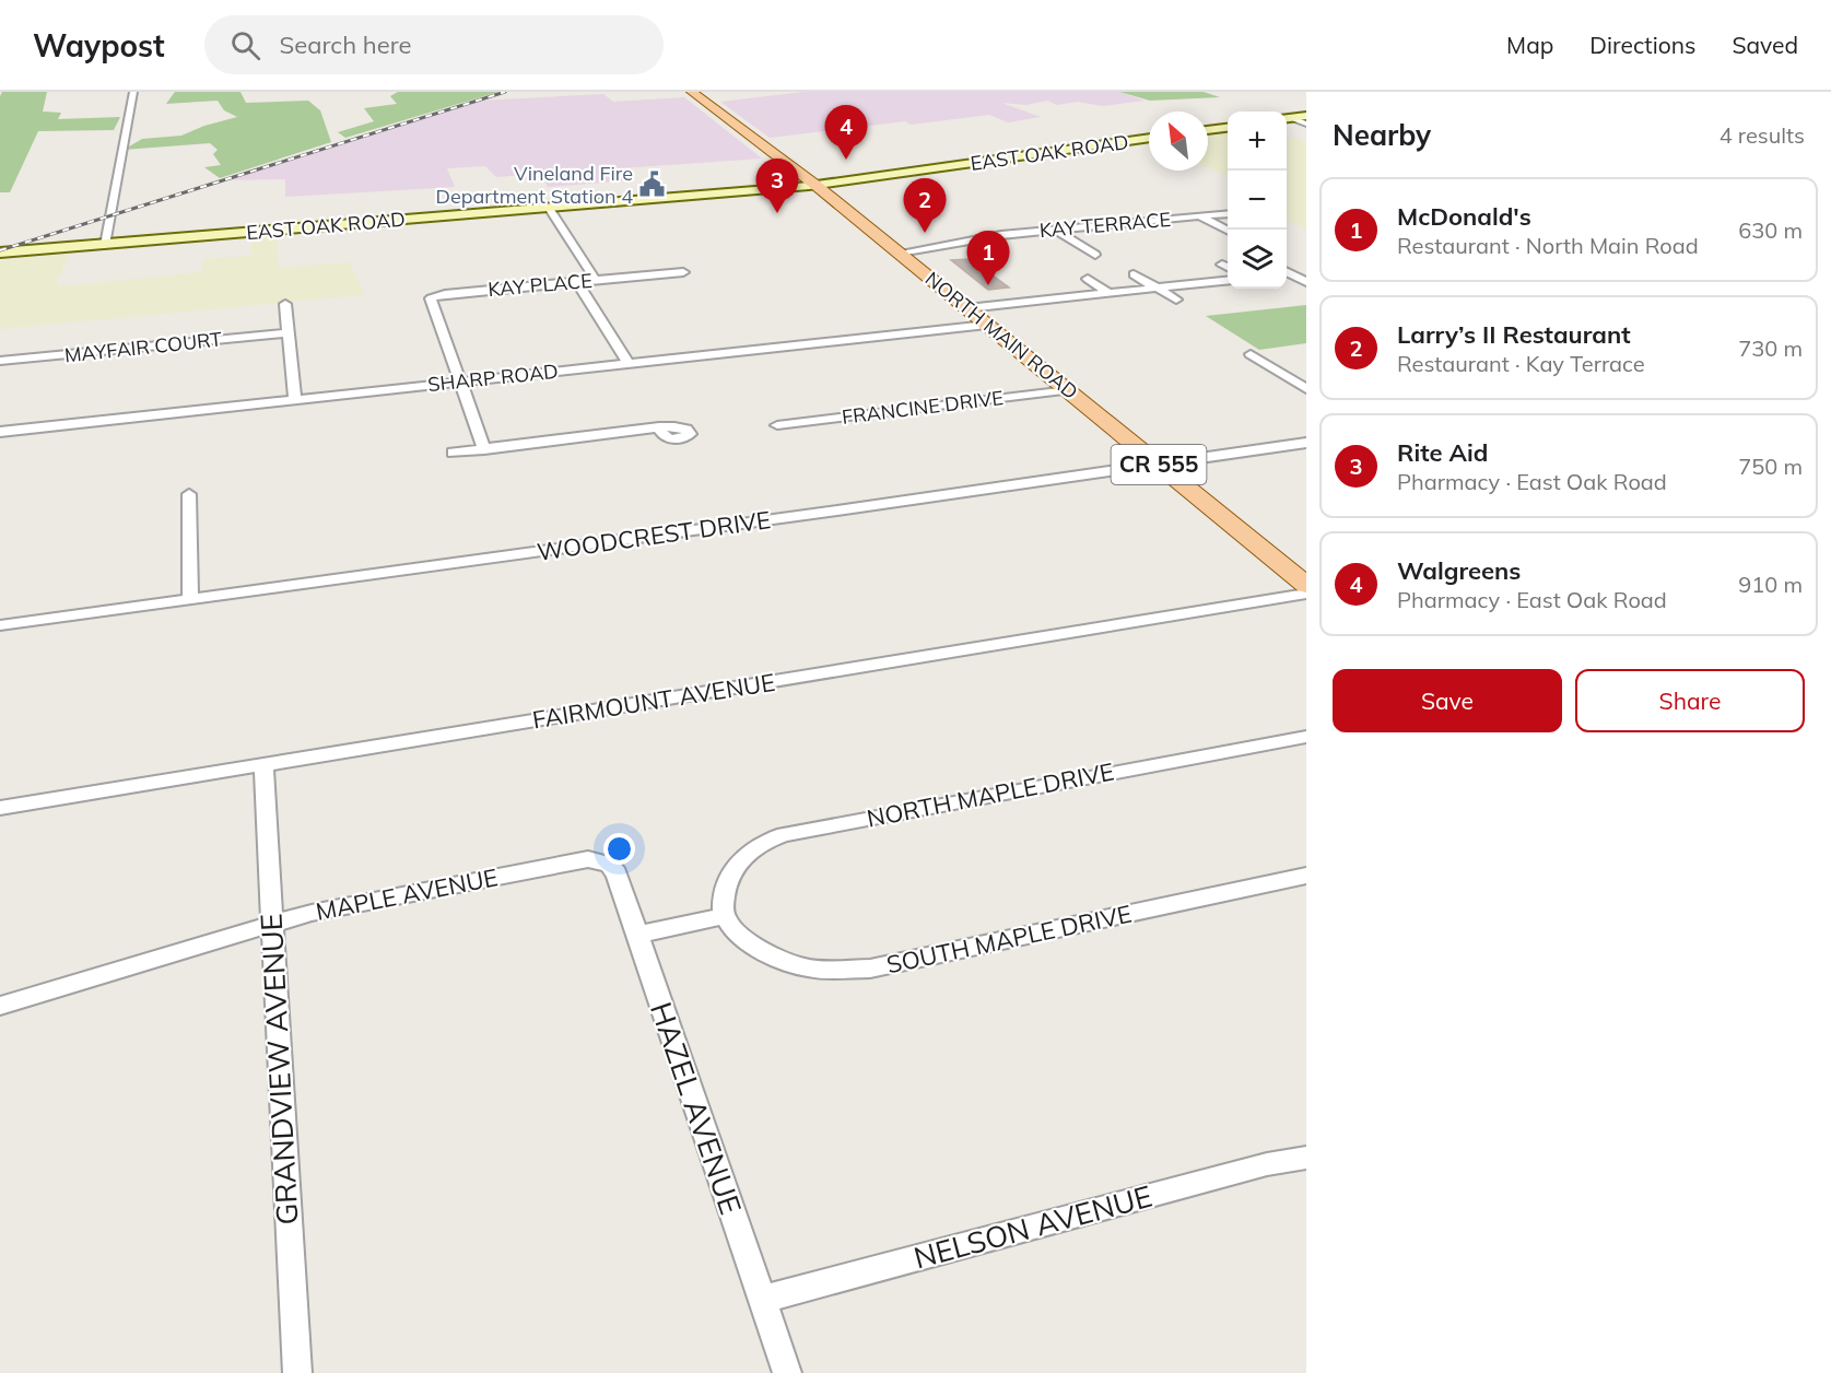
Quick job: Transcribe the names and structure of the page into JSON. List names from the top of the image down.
{
  "streets": {
    "main road": ["NORTH MAIN ROAD", "CR 555"],
    "street": [
      "EAST OAK ROAD",
      "KAY TERRACE",
      "KAY PLACE",
      "MAYFAIR COURT",
      "SHARP ROAD",
      "FRANCINE DRIVE",
      "WOODCREST DRIVE",
      "FAIRMOUNT AVENUE",
      "NORTH MAPLE DRIVE",
      "MAPLE AVENUE",
      "SOUTH MAPLE DRIVE",
      "GRANDVIEW AVENUE",
      "HAZEL AVENUE",
      "NELSON AVENUE"
    ]
  },
  "crossings": [
    ["EAST OAK ROAD", "NORTH MAIN ROAD"],
    ["KAY TERRACE", "NORTH MAIN ROAD"],
    ["KAY PLACE", "SHARP ROAD"],
    ["NORTH MAIN ROAD", "SHARP ROAD"],
    ["NORTH MAIN ROAD", "FRANCINE DRIVE"],
    ["NORTH MAIN ROAD", "WOODCREST DRIVE"],
    ["FAIRMOUNT AVENUE", "GRANDVIEW AVENUE"],
    ["NORTH MAPLE DRIVE", "SOUTH MAPLE DRIVE"],
    ["MAPLE AVENUE", "GRANDVIEW AVENUE"],
    ["MAPLE AVENUE", "HAZEL AVENUE"],
    ["HAZEL AVENUE", "NELSON AVENUE"]
  ],
  "places": {
    "public building": ["Vineland Fire Department Station 4"]
  },
  "north": "top left",
  "page": {
    "header": "Waypost",
    "search": "Search here",
    "nav": ["Map", "Directions", "Saved"],
    "heading": ["Nearby", "4 results"],
    "pins": [
      "4",
      "3",
      "2",
      "1"
    ],
    "map_buttons": ["+", "−"],
    "list": [
      {
        "mark": "1",
        "name": "McDonald's",
        "note": "Restaurant · North Main Road",
        "value": "630 m"
      },
      {
        "mark": "2",
        "name": "Larry’s II Restaurant",
        "note": "Restaurant · Kay Terrace",
        "value": "730 m"
      },
      {
        "mark": "3",
        "name": "Rite Aid",
        "note": "Pharmacy · East Oak Road",
        "value": "750 m"
      },
      {
        "mark": "4",
        "name": "Walgreens",
        "note": "Pharmacy · East Oak Road",
        "value": "910 m"
      }
    ],
    "buttons": ["Save", "Share"]
  }
}
